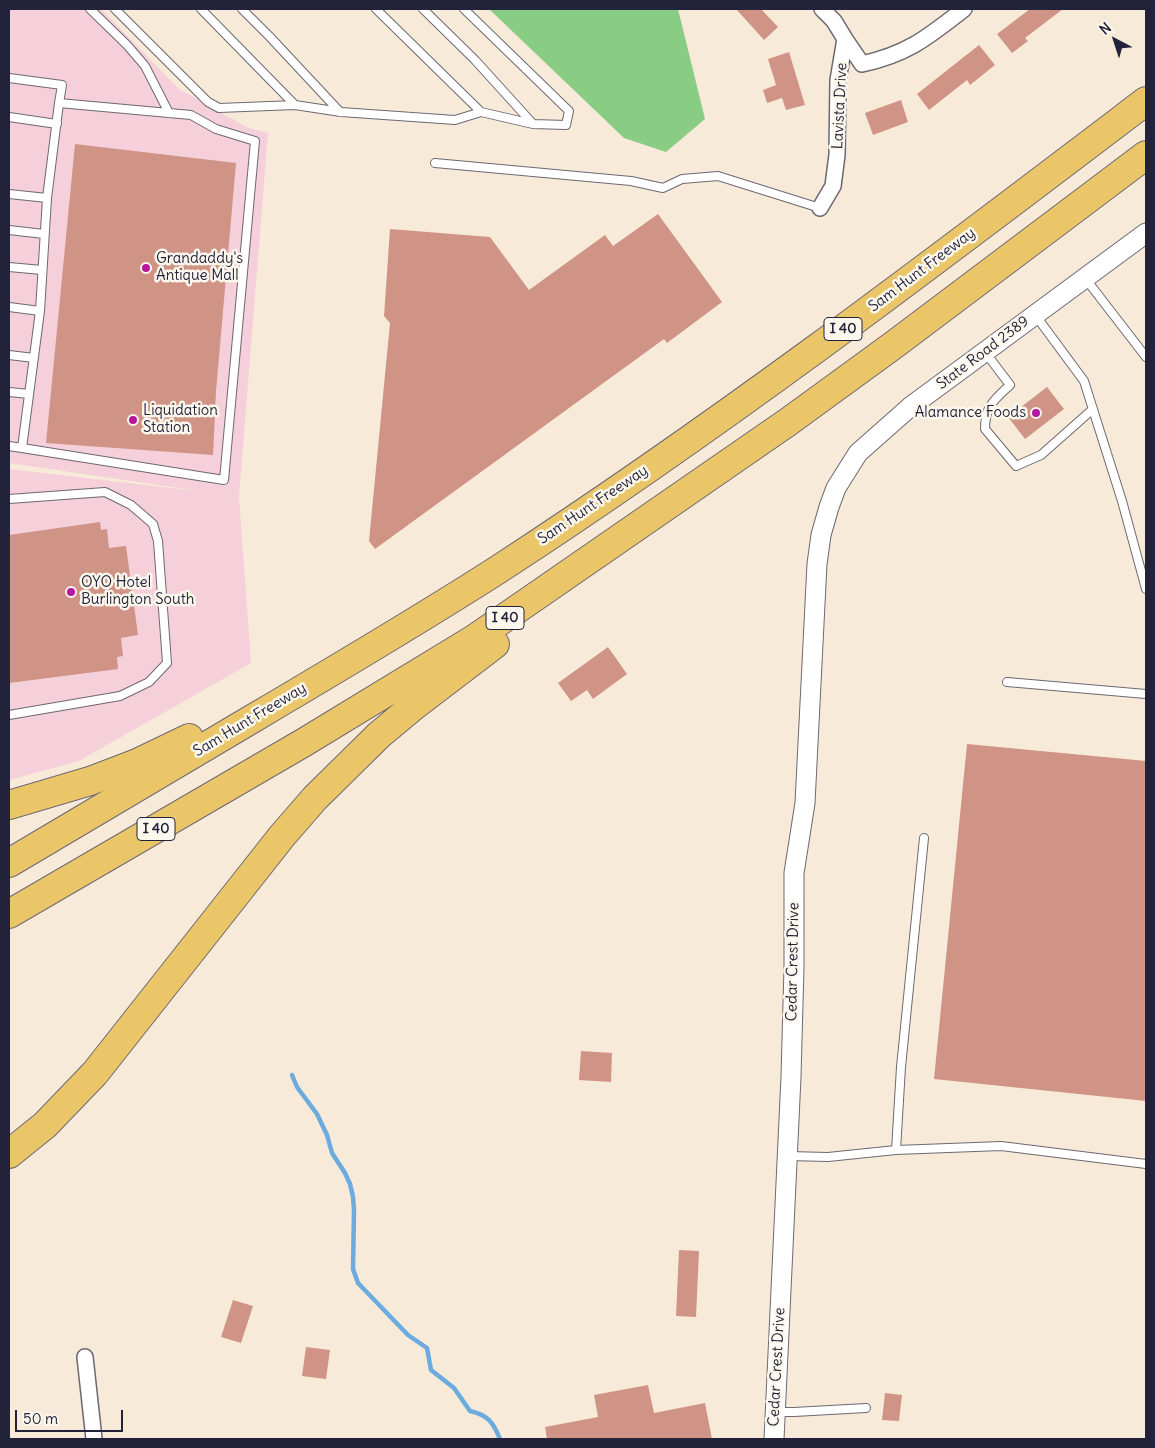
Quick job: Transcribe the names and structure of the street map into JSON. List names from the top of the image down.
{
  "streets": {
    "highway": ["Sam Hunt Freeway", "I 40"],
    "street": ["Lavista Drive", "State Road 2389", "Cedar Crest Drive"]
  },
  "crossings": [
    ["State Road 2389", "Cedar Crest Drive"]
  ],
  "places": [
    "Grandaddy's Antique Mall",
    "Alamance Foods",
    "Liquidation Station",
    "OYO Hotel Burlington South"
  ],
  "scale_bar": "50 m",
  "north": "top left"
}
